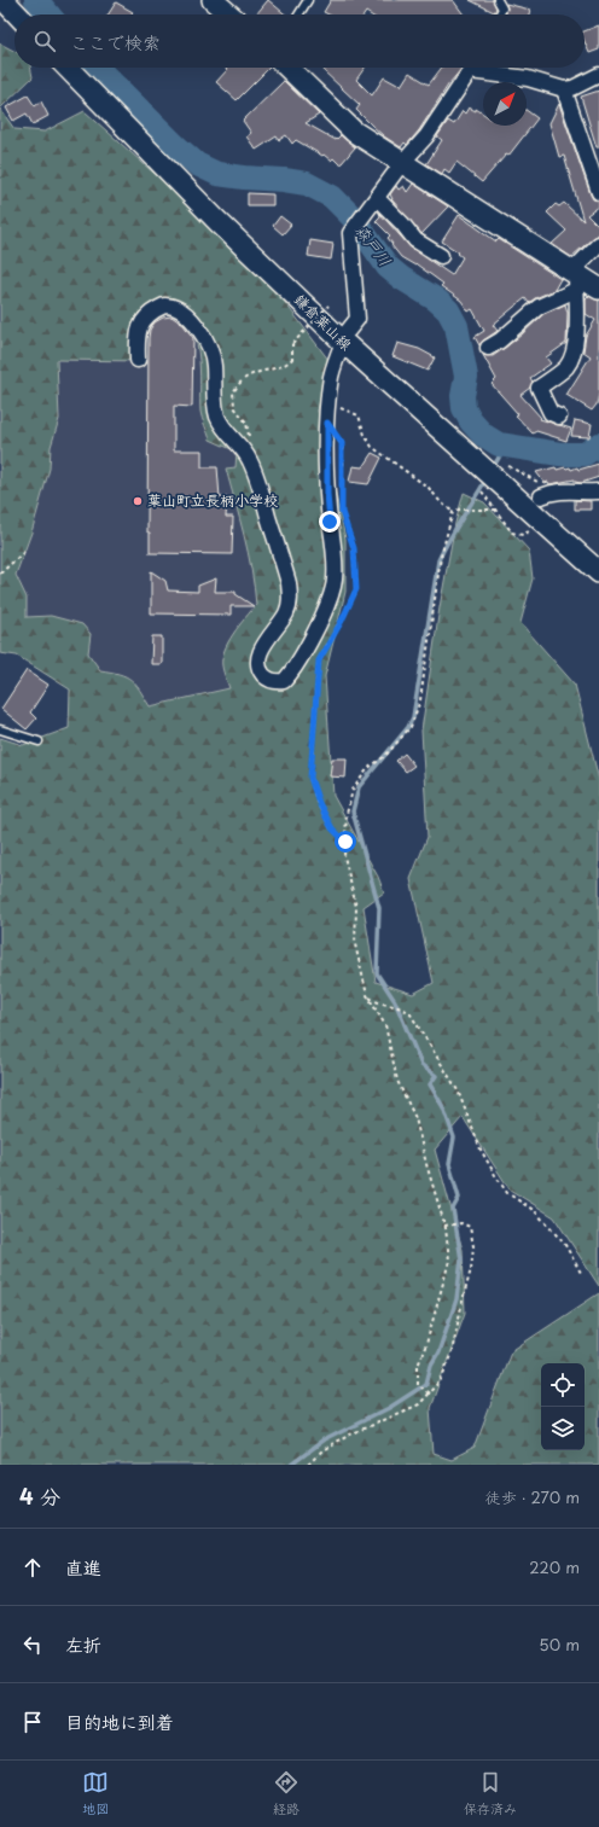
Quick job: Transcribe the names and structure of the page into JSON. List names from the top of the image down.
{
  "streets": {
    "main road": ["鎌倉葉山線"]
  },
  "water": ["森戸川"],
  "places": ["葉山町立長柄小学校"],
  "north": "top right",
  "page": {
    "search": "ここで検索",
    "heading": ["4 分", "徒歩 · 270 m"],
    "list": [
      ["直進", "220 m"],
      ["左折", "50 m"],
      "目的地に到着"
    ],
    "nav": ["地図", "経路", "保存済み"]
  }
}
